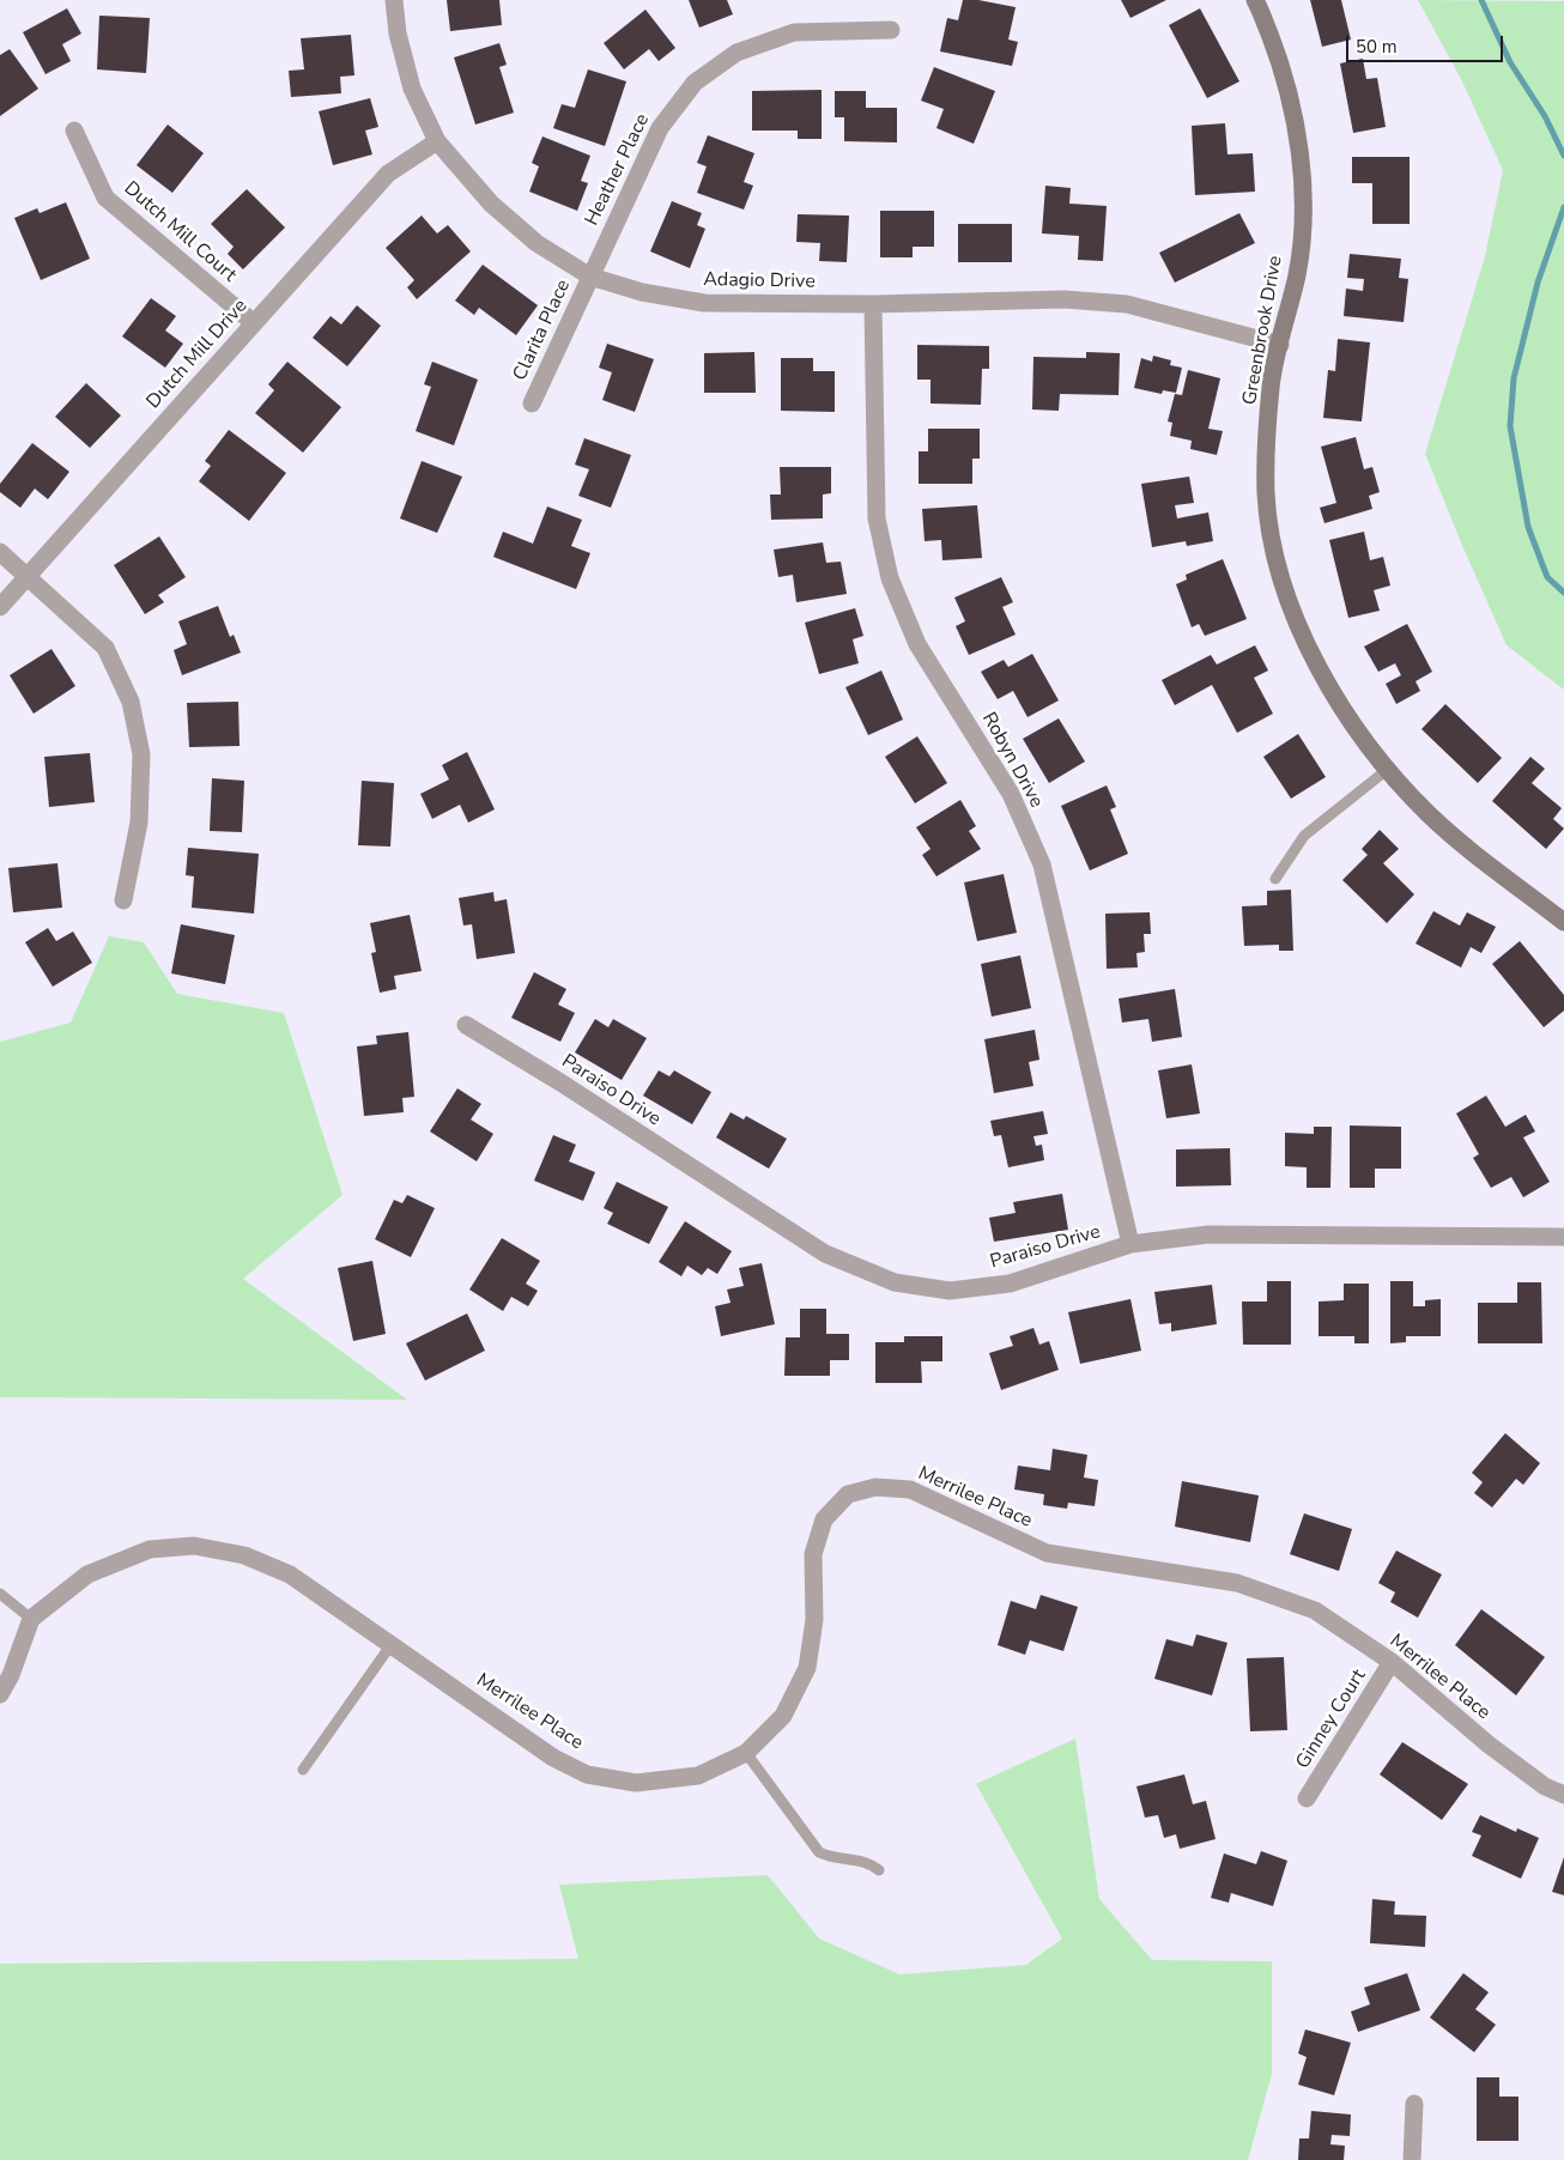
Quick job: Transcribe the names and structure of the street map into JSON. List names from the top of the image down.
{
  "streets": {
    "street": [
      "Heather Place",
      "Dutch Mill Court",
      "Adagio Drive",
      "Clarita Place",
      "Greenbrook Drive",
      "Dutch Mill Drive",
      "Robyn Drive",
      "Paraiso Drive",
      "Merrilee Place",
      "Ginney Court"
    ]
  },
  "crossings": [
    ["Heather Place", "Adagio Drive"],
    ["Heather Place", "Clarita Place"],
    ["Dutch Mill Court", "Dutch Mill Drive"],
    ["Adagio Drive", "Clarita Place"],
    ["Adagio Drive", "Greenbrook Drive"],
    ["Adagio Drive", "Dutch Mill Drive"],
    ["Adagio Drive", "Robyn Drive"],
    ["Robyn Drive", "Paraiso Drive"],
    ["Merrilee Place", "Ginney Court"]
  ],
  "scale_bar": "50 m"
}
